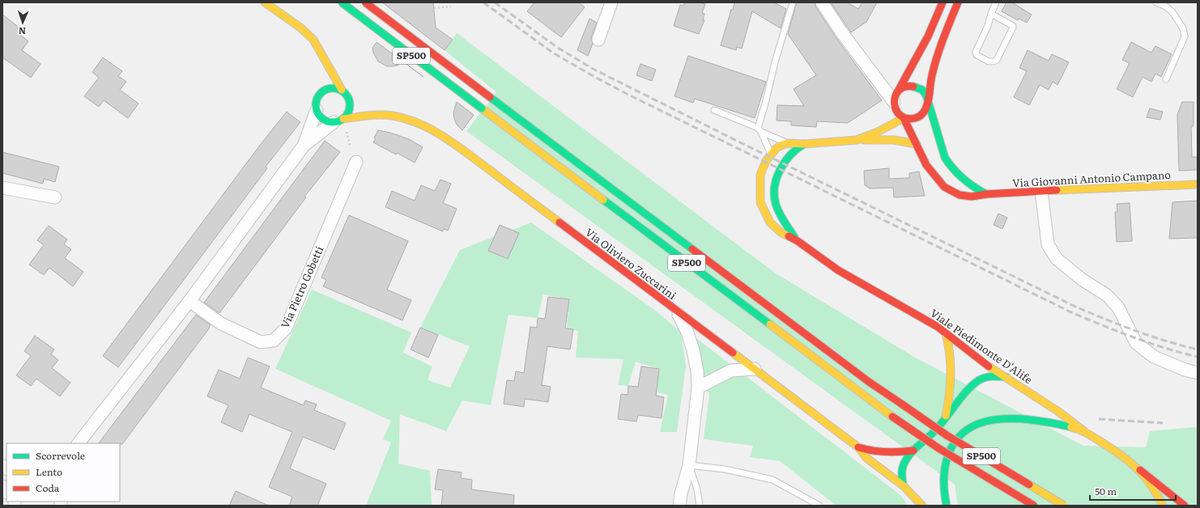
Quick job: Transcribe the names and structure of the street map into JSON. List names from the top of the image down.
{
  "streets": {
    "main road": [
      "SP500",
      "Via Giovanni Antonio Campano",
      "Via Oliviero Zuccarini",
      "Viale Piedimonte D'Alife"
    ],
    "street": ["Via Pietro Gobetti"]
  },
  "legend": ["Scorrevole", "Lento", "Coda"],
  "scale_bar": "50 m",
  "north": "bottom"
}
